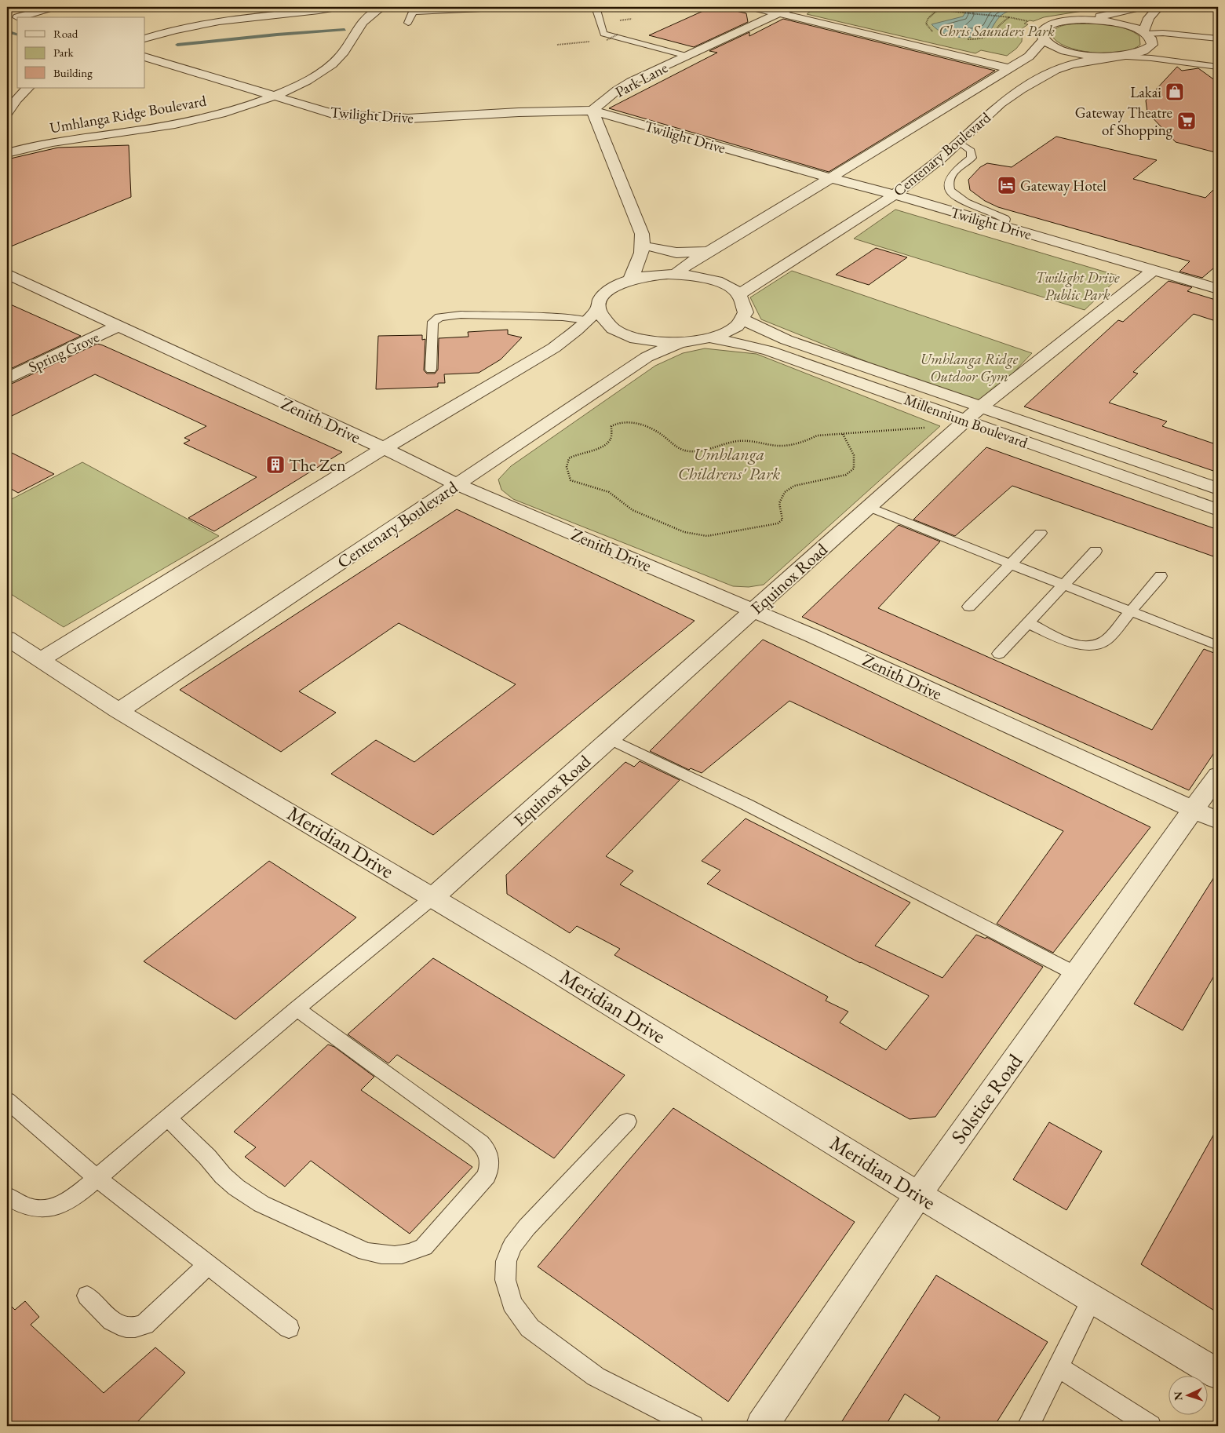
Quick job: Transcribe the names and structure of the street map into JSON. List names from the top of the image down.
{
  "streets": {
    "street": [
      "Park Lane",
      "Umhlanga Ridge Boulevard",
      "Twilight Drive",
      "Centenary Boulevard",
      "Spring Grove",
      "Zenith Drive",
      "Millennium Boulevard",
      "Equinox Road",
      "Meridian Drive",
      "Solstice Road"
    ]
  },
  "crossings": [
    ["Park Lane", "Twilight Drive"],
    ["Umhlanga Ridge Boulevard", "Twilight Drive"],
    ["Twilight Drive", "Centenary Boulevard"],
    ["Twilight Drive", "Equinox Road"],
    ["Centenary Boulevard", "Zenith Drive"],
    ["Centenary Boulevard", "Meridian Drive"],
    ["Spring Grove", "Zenith Drive"],
    ["Zenith Drive", "Equinox Road"],
    ["Zenith Drive", "Solstice Road"],
    ["Millennium Boulevard", "Equinox Road"],
    ["Equinox Road", "Meridian Drive"],
    ["Meridian Drive", "Solstice Road"]
  ],
  "parks": [
    "Chris Saunders Park",
    "Twilight Drive Public Park",
    "Umhlanga Ridge Outdoor Gym",
    "Umhlanga Childrens' Park"
  ],
  "places": {
    "shop": ["Lakai"],
    "supermarket": ["Gateway Theatre of Shopping"],
    "hotel": ["Gateway Hotel"],
    "building": ["The Zen"]
  },
  "legend": ["Road", "Park", "Building"],
  "north": "left"
}
